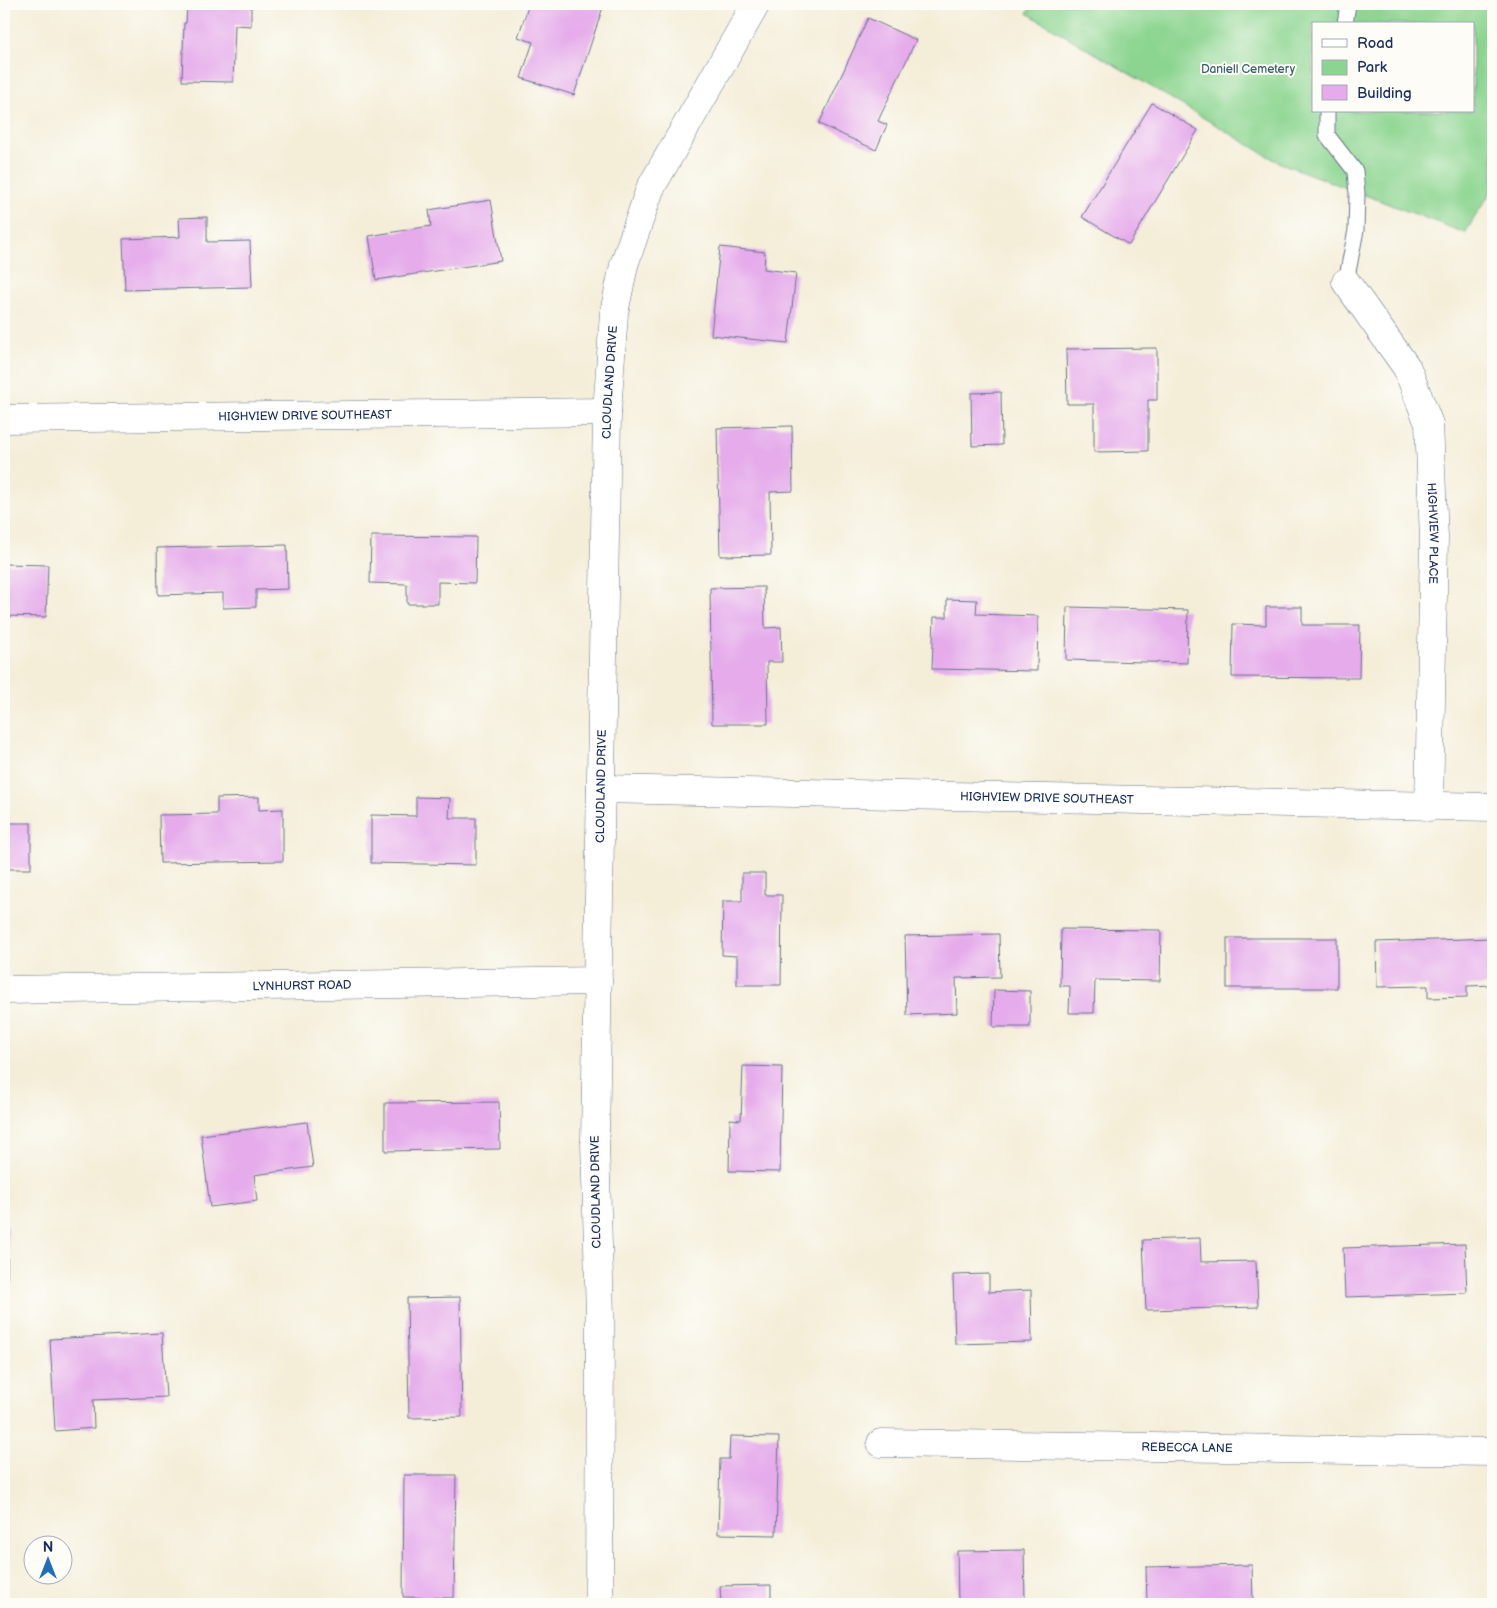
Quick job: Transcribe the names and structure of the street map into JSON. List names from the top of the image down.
{
  "streets": {
    "street": [
      "CLOUDLAND DRIVE",
      "HIGHVIEW DRIVE SOUTHEAST",
      "HIGHVIEW PLACE",
      "LYNHURST ROAD",
      "REBECCA LANE"
    ]
  },
  "crossings": [
    ["CLOUDLAND DRIVE", "HIGHVIEW DRIVE SOUTHEAST"],
    ["CLOUDLAND DRIVE", "LYNHURST ROAD"],
    ["HIGHVIEW DRIVE SOUTHEAST", "HIGHVIEW PLACE"]
  ],
  "parks": ["Daniell Cemetery"],
  "legend": ["Road", "Park", "Building"],
  "north": "top"
}
